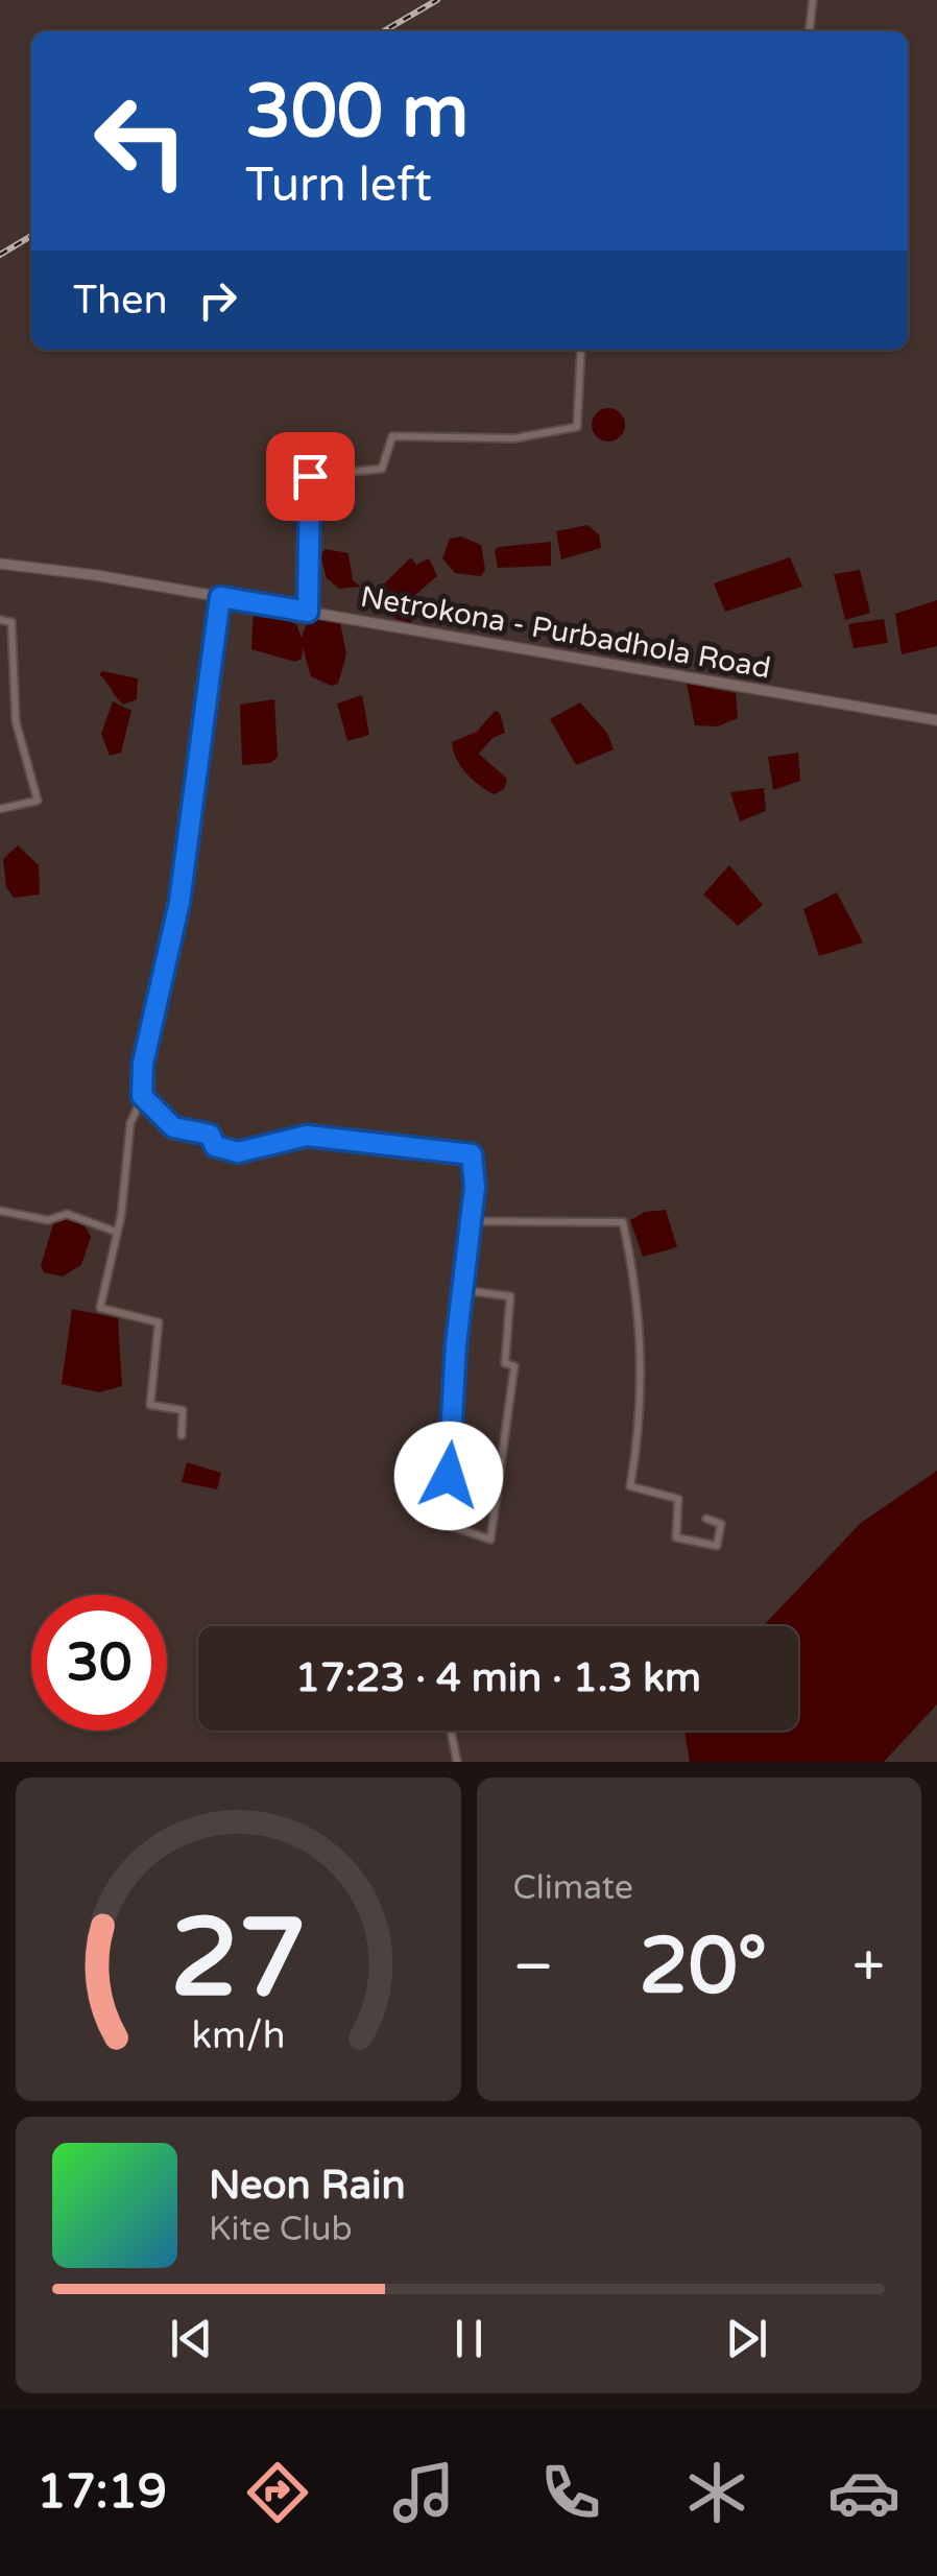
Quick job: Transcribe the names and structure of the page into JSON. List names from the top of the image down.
{
  "streets": {
    "main road": ["Netrokona - Purbadhola Road"]
  },
  "page": {
    "turn": ["300 m", "Turn left"],
    "then": "Then",
    "limit": "30",
    "trip": "17:23 · 4 min · 1.3 km",
    "tile": "Climate",
    "heat": ["−", "20°", "+"],
    "song": ["Neon Rain", "Kite Club"],
    "tabs": "17:19",
    "gauge": ["27", "km/h"]
  }
}
